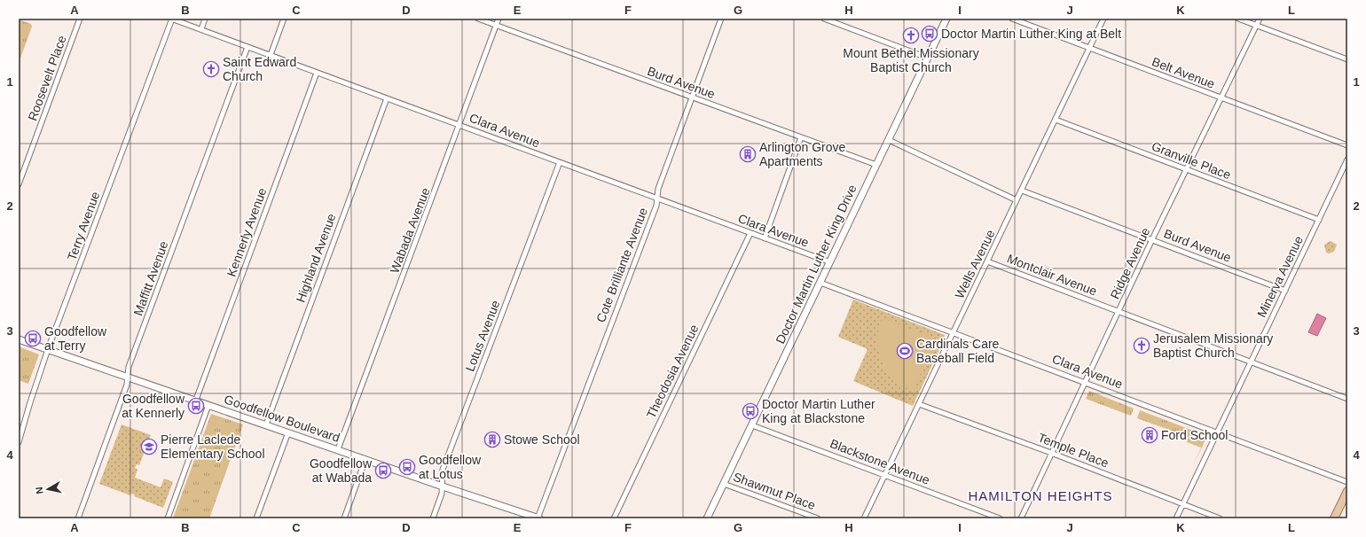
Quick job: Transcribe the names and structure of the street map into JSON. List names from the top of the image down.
{
  "streets": {
    "main road": ["Doctor Martin Luther King Drive", "Goodfellow Boulevard"],
    "street": [
      "Belt Avenue",
      "Roosevelt Place",
      "Burd Avenue",
      "Clara Avenue",
      "Granville Place",
      "Terry Avenue",
      "Wabada Avenue",
      "Kennerly Avenue",
      "Highland Avenue",
      "Ridge Avenue",
      "Wells Avenue",
      "Cote Brilliante Avenue",
      "Montclair Avenue",
      "Minerva Avenue",
      "Maffitt Avenue",
      "Lotus Avenue",
      "Theodosia Avenue",
      "Temple Place",
      "Blackstone Avenue",
      "Shawmut Place"
    ]
  },
  "crossings": [
    ["Belt Avenue", "Ridge Avenue"],
    ["Belt Avenue", "Wells Avenue"],
    ["Burd Avenue", "Wabada Avenue"],
    ["Burd Avenue", "Ridge Avenue"],
    ["Burd Avenue", "Doctor Martin Luther King Drive"],
    ["Burd Avenue", "Wells Avenue"],
    ["Burd Avenue", "Cote Brilliante Avenue"],
    ["Burd Avenue", "Minerva Avenue"],
    ["Clara Avenue", "Terry Avenue"],
    ["Clara Avenue", "Wabada Avenue"],
    ["Clara Avenue", "Kennerly Avenue"],
    ["Clara Avenue", "Highland Avenue"],
    ["Clara Avenue", "Ridge Avenue"],
    ["Clara Avenue", "Doctor Martin Luther King Drive"],
    ["Clara Avenue", "Wells Avenue"],
    ["Clara Avenue", "Cote Brilliante Avenue"],
    ["Clara Avenue", "Minerva Avenue"],
    ["Clara Avenue", "Maffitt Avenue"],
    ["Clara Avenue", "Lotus Avenue"],
    ["Clara Avenue", "Theodosia Avenue"],
    ["Granville Place", "Ridge Avenue"],
    ["Granville Place", "Wells Avenue"],
    ["Granville Place", "Minerva Avenue"],
    ["Terry Avenue", "Goodfellow Boulevard"],
    ["Wabada Avenue", "Goodfellow Boulevard"],
    ["Kennerly Avenue", "Goodfellow Boulevard"],
    ["Highland Avenue", "Goodfellow Boulevard"],
    ["Ridge Avenue", "Montclair Avenue"],
    ["Ridge Avenue", "Temple Place"],
    ["Doctor Martin Luther King Drive", "Blackstone Avenue"],
    ["Doctor Martin Luther King Drive", "Shawmut Place"],
    ["Wells Avenue", "Montclair Avenue"],
    ["Wells Avenue", "Temple Place"],
    ["Wells Avenue", "Blackstone Avenue"],
    ["Cote Brilliante Avenue", "Goodfellow Boulevard"],
    ["Montclair Avenue", "Minerva Avenue"],
    ["Minerva Avenue", "Temple Place"],
    ["Maffitt Avenue", "Goodfellow Boulevard"],
    ["Lotus Avenue", "Goodfellow Boulevard"]
  ],
  "districts": ["HAMILTON HEIGHTS"],
  "places": {
    "bus stop": [
      "Doctor Martin Luther King at Belt",
      "Goodfellow at Terry",
      "Goodfellow at Kennerly",
      "Doctor Martin Luther King at Blackstone",
      "Goodfellow at Lotus",
      "Goodfellow at Wabada"
    ],
    "church": ["Mount Bethel Missionary Baptist Church", "Saint Edward Church", "Jerusalem Missionary Baptist Church"],
    "building": ["Arlington Grove Apartments", "Ford School", "Stowe School"],
    "sports": ["Cardinals Care Baseball Field"],
    "school or university": ["Pierre Laclede Elementary School"]
  },
  "north": "left",
  "grid": {
    "columns": [
      "A",
      "B",
      "C",
      "D",
      "E",
      "F",
      "G",
      "H",
      "I",
      "J",
      "K",
      "L"
    ],
    "rows": [
      "1",
      "2",
      "3",
      "4"
    ]
  }
}
